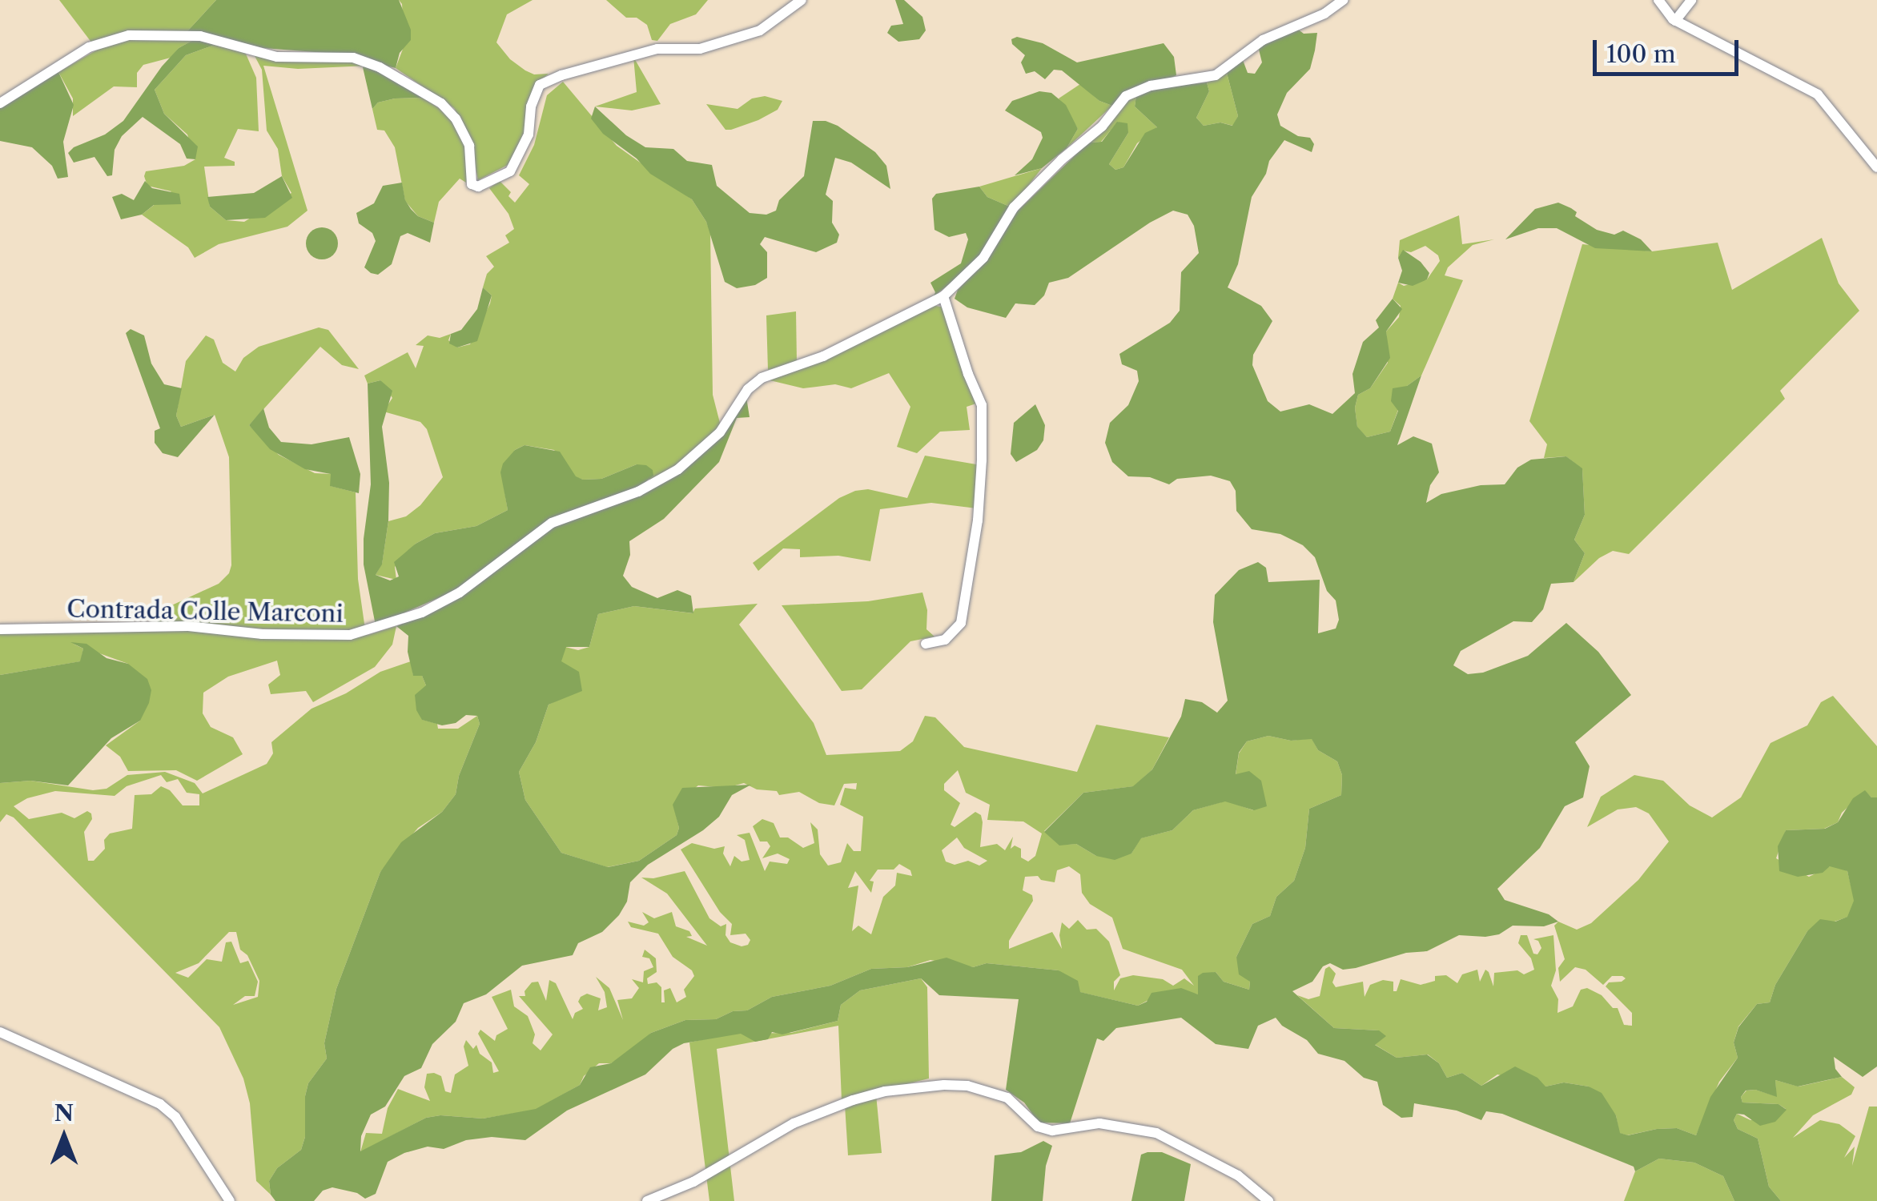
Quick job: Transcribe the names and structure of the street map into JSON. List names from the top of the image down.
{
  "streets": {
    "street": ["Contrada Colle Marconi"]
  },
  "scale_bar": "100 m",
  "north": "top"
}
